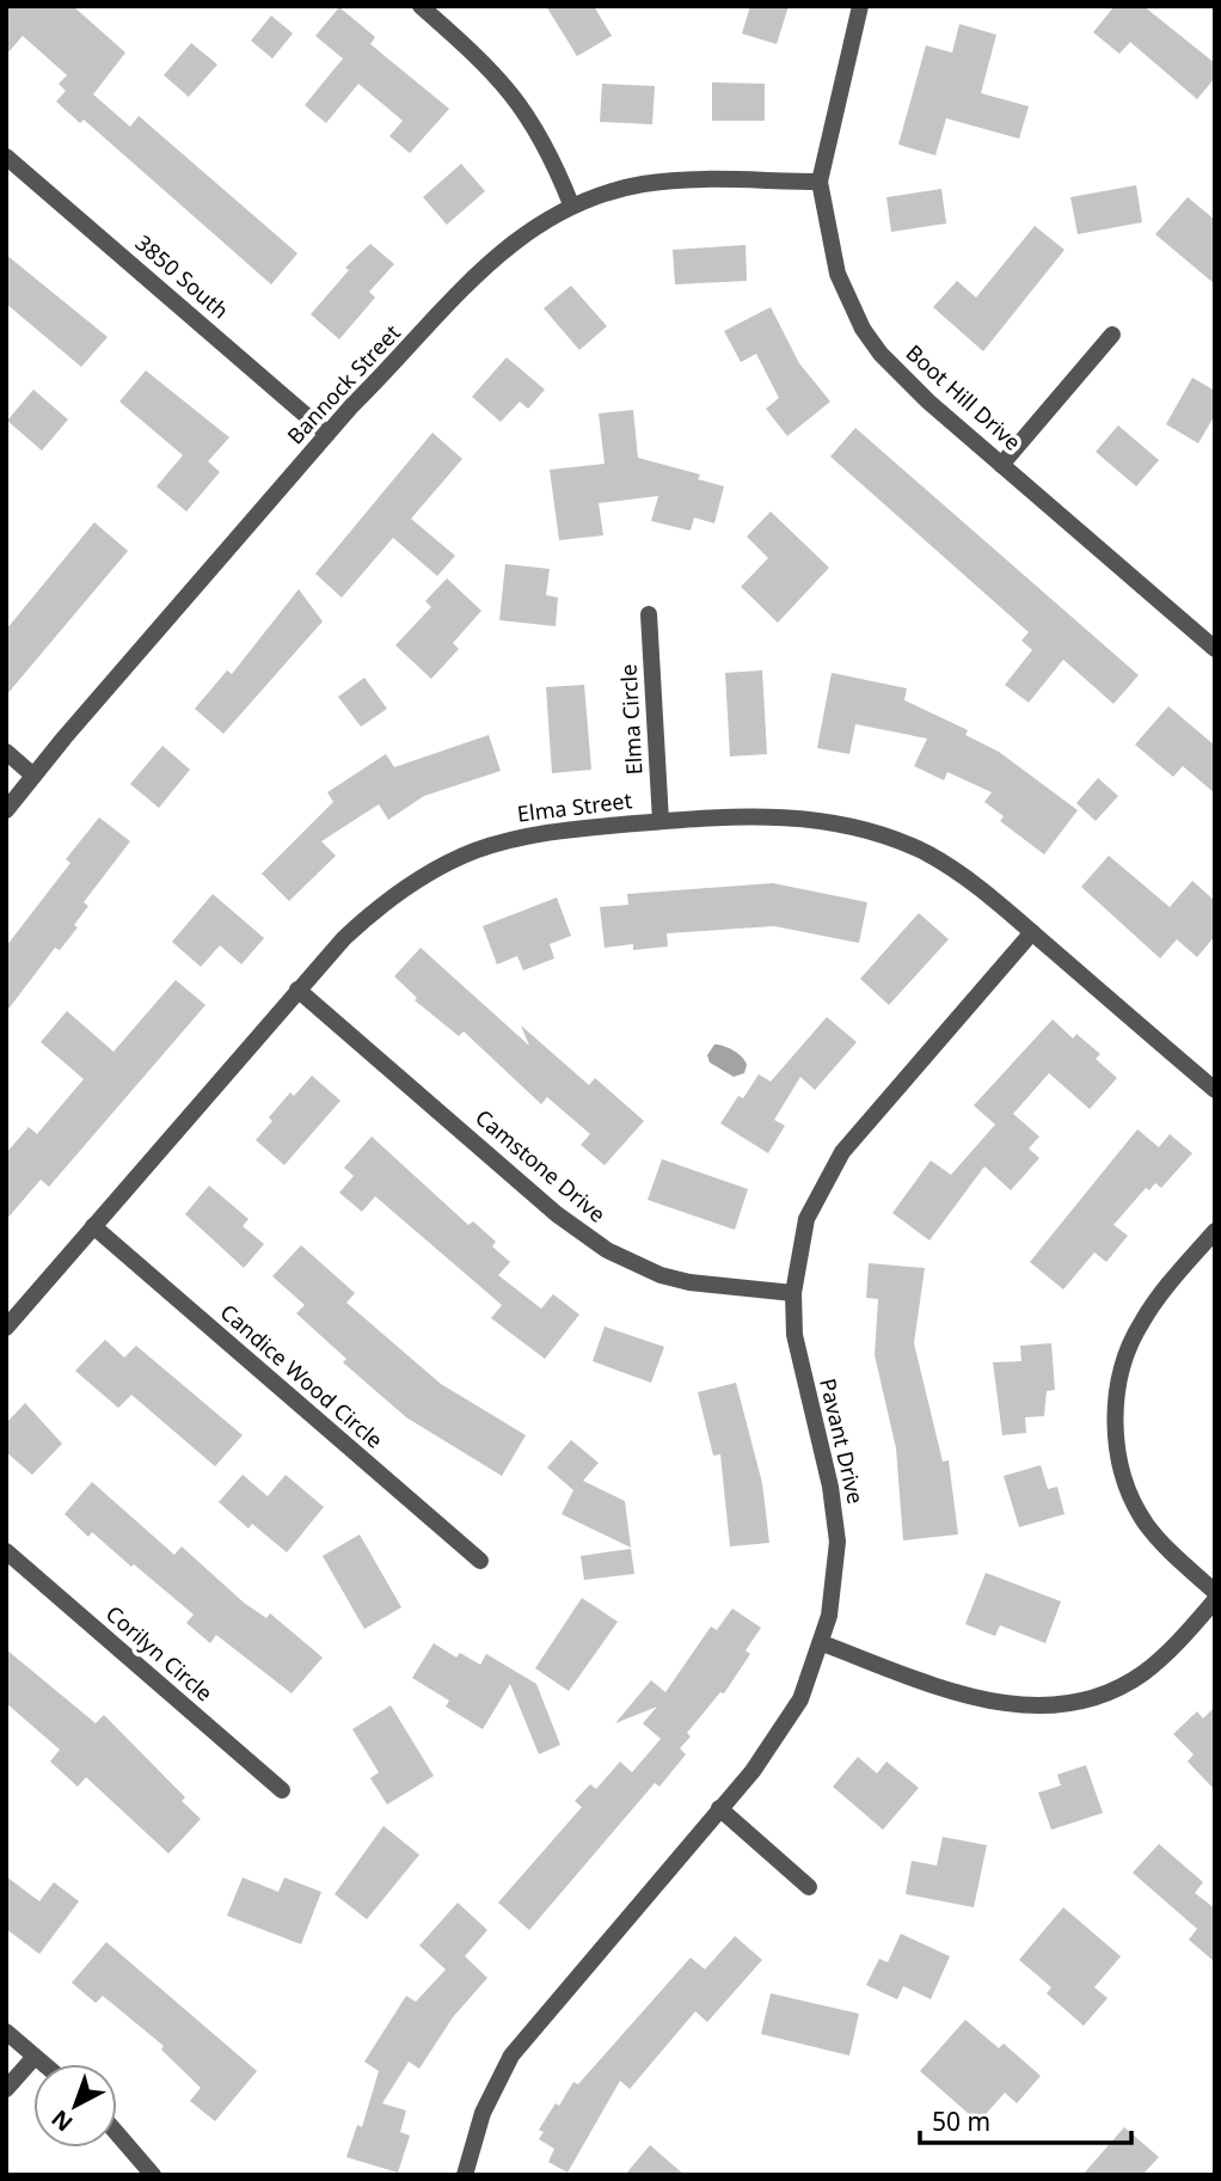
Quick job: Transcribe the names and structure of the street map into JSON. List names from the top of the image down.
{
  "streets": {
    "street": [
      "3850 South",
      "Bannock Street",
      "Boot Hill Drive",
      "Elma Circle",
      "Elma Street",
      "Camstone Drive",
      "Candice Wood Circle",
      "Pavant Drive",
      "Corilyn Circle"
    ]
  },
  "crossings": [
    ["3850 South", "Bannock Street"],
    ["Bannock Street", "Boot Hill Drive"],
    ["Elma Circle", "Elma Street"],
    ["Elma Street", "Camstone Drive"],
    ["Elma Street", "Candice Wood Circle"],
    ["Elma Street", "Pavant Drive"],
    ["Camstone Drive", "Pavant Drive"]
  ],
  "scale_bar": "50 m",
  "north": "bottom left"
}
